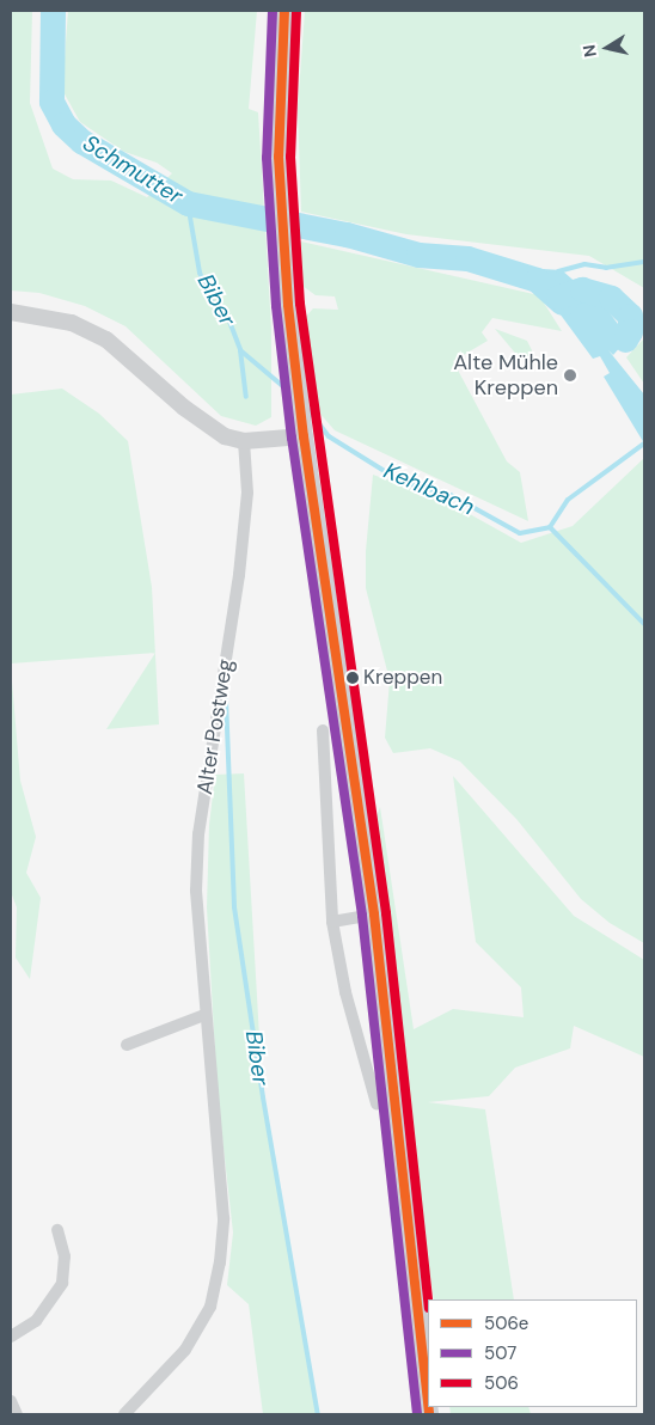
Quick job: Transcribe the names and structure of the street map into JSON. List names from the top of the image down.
{
  "streets": {
    "street": ["Alter Postweg"]
  },
  "water": ["Schmutter", "Biber", "Kehlbach"],
  "places": ["Alte Mühle Kreppen", "Kreppen"],
  "lines": ["transit line 506e", "transit line 507", "transit line 506"],
  "legend": ["506e", "507", "506"],
  "north": "left"
}
